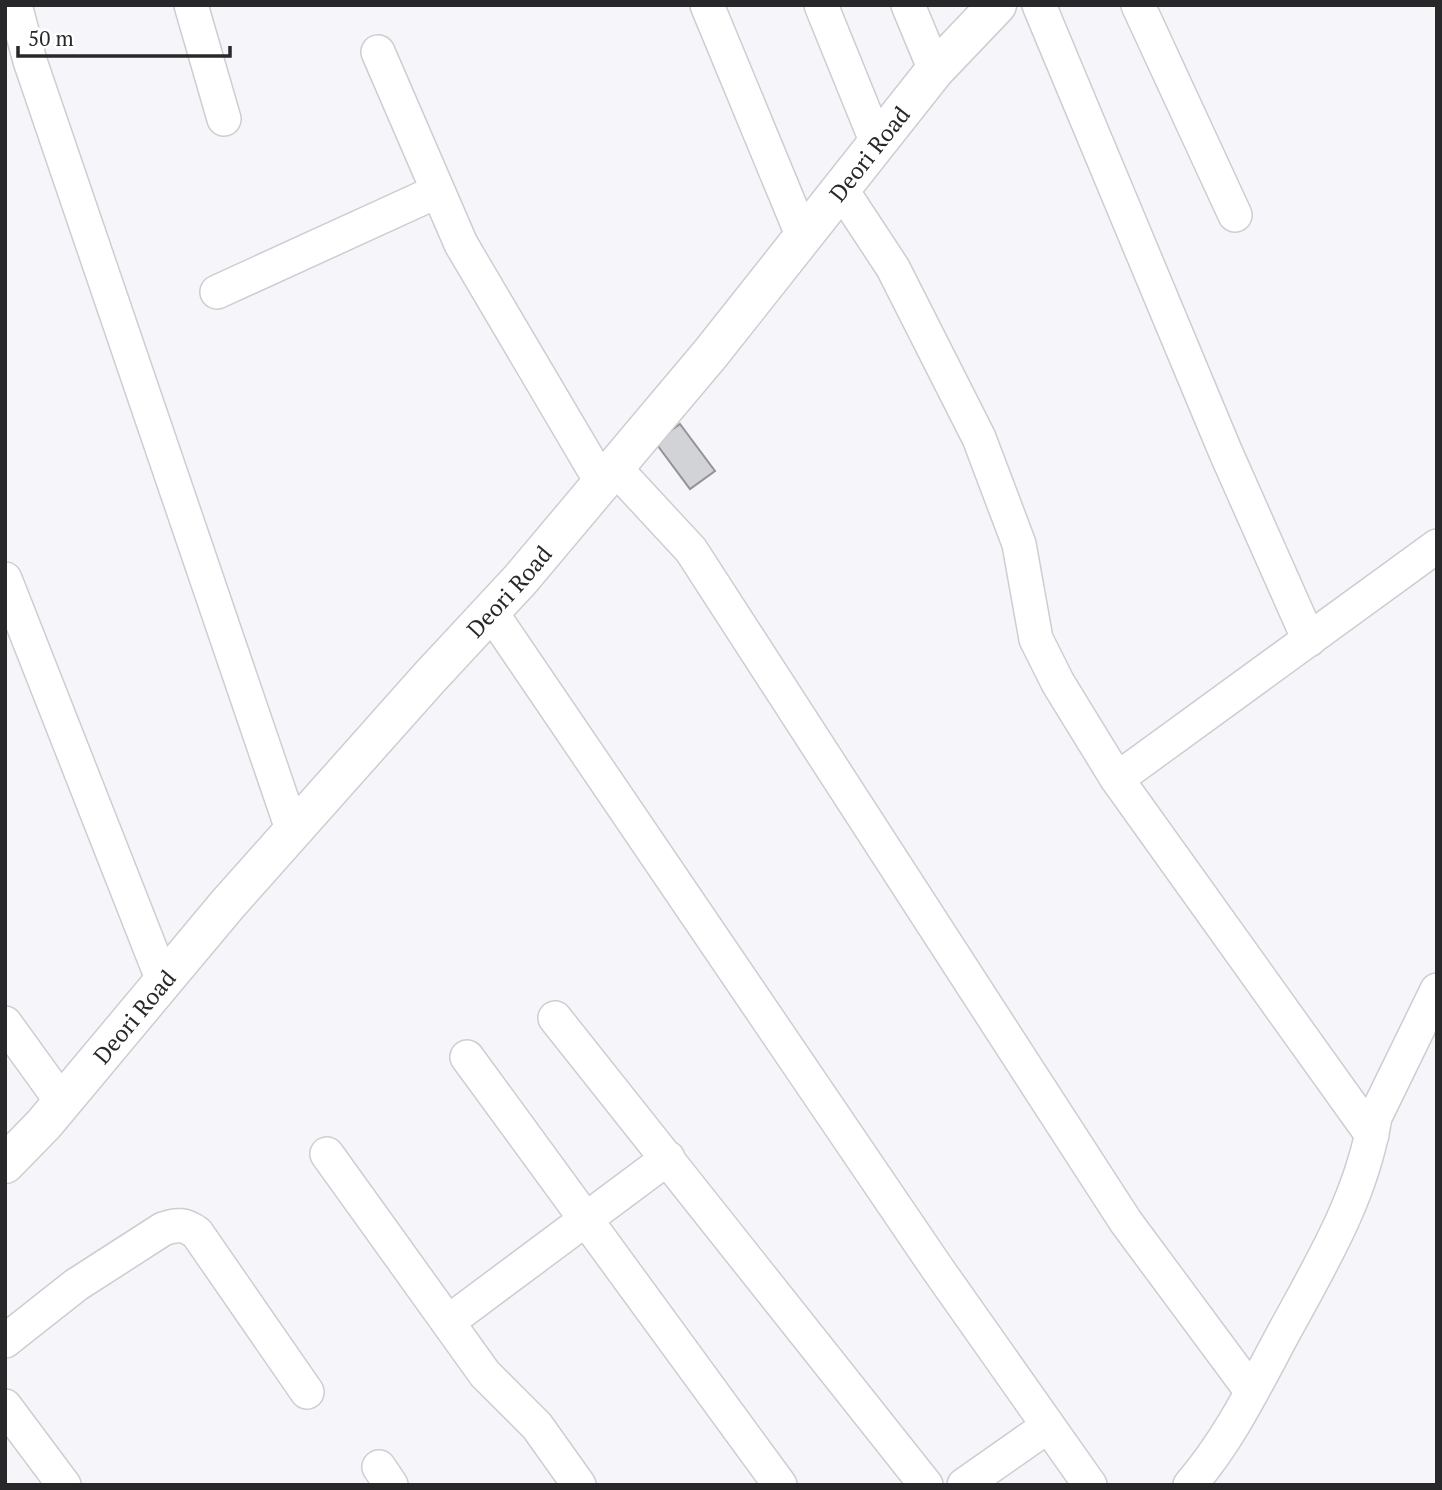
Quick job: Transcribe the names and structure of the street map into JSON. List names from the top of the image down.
{
  "streets": {
    "street": ["Deori Road"]
  },
  "scale_bar": "50 m"
}
